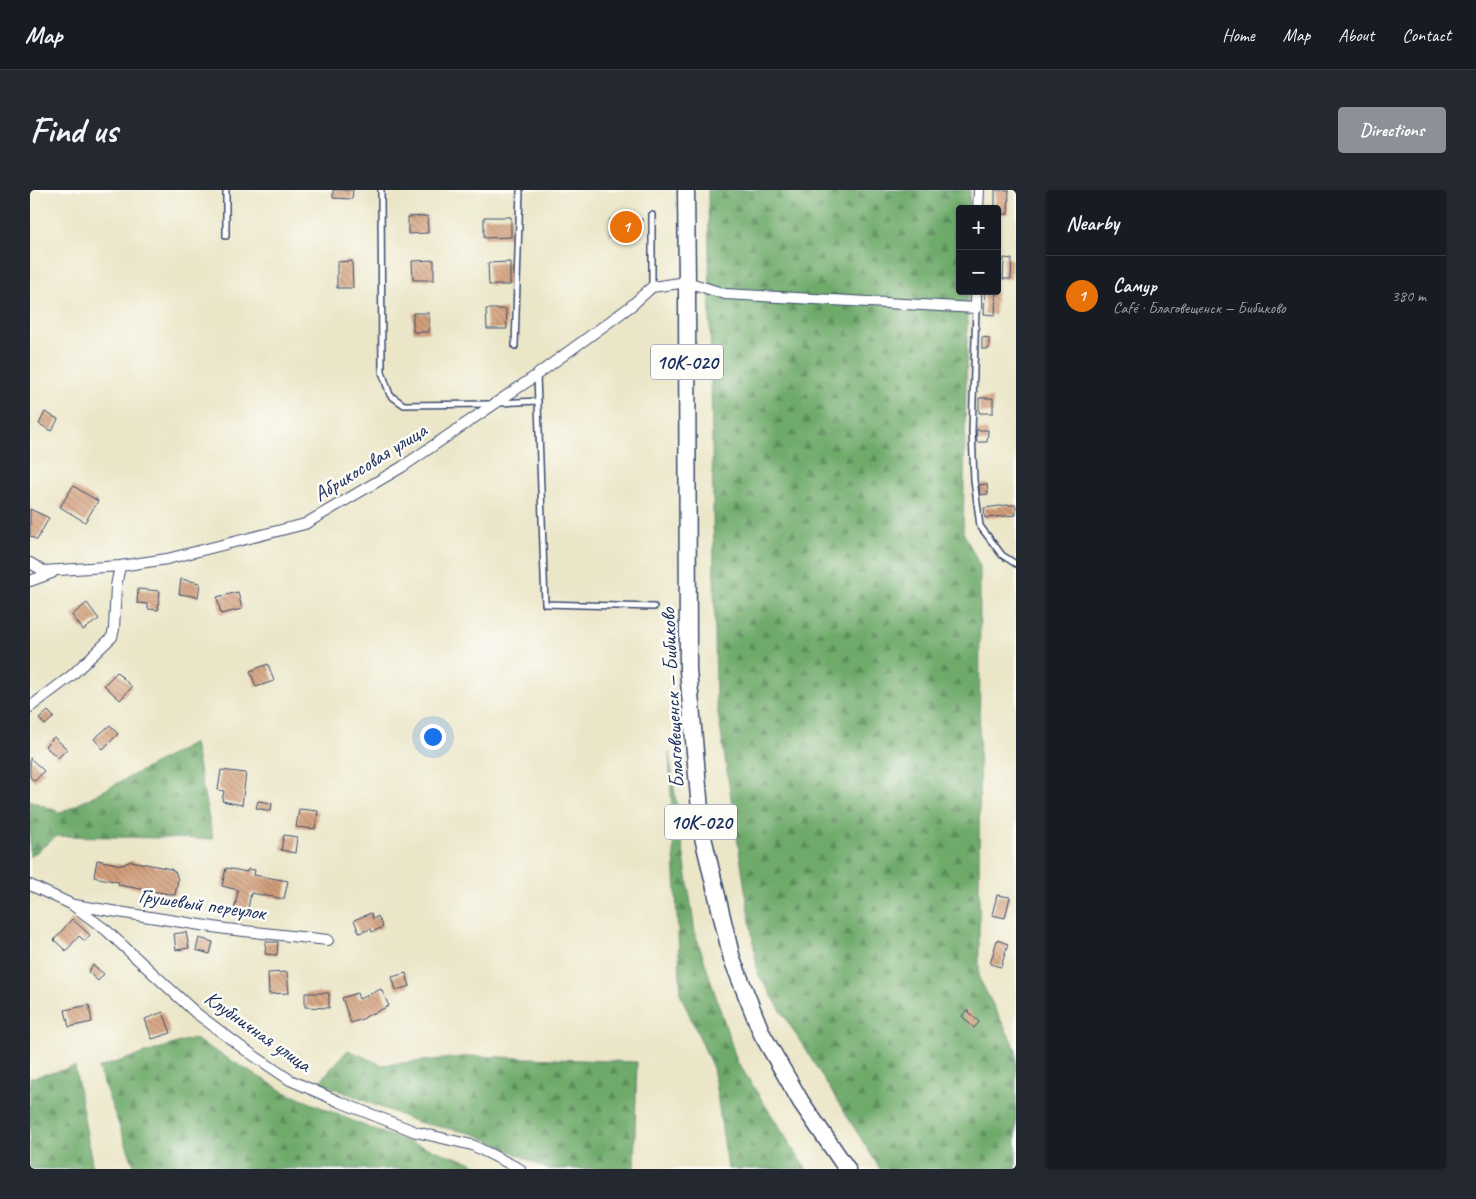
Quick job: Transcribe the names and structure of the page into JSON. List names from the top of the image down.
{
  "streets": {
    "main road": ["10К-020", "Благовещенск — Бибиково"],
    "street": ["Абрикосовая улица", "Грушевый переулок", "Клубничная улица"]
  },
  "crossings": [
    ["Грушевый переулок", "Клубничная улица"]
  ],
  "page": {
    "header": "Map",
    "nav": [
      "Home",
      "Map",
      "About",
      "Contact"
    ],
    "buttons": "Directions",
    "title": "Find us",
    "heading": "Nearby",
    "map_buttons": ["+", "−"],
    "pins": "1",
    "list": [
      {
        "mark": "1",
        "name": "Самур",
        "note": "Café · Благовещенск — Бибиково",
        "value": "380 m"
      }
    ]
  }
}
